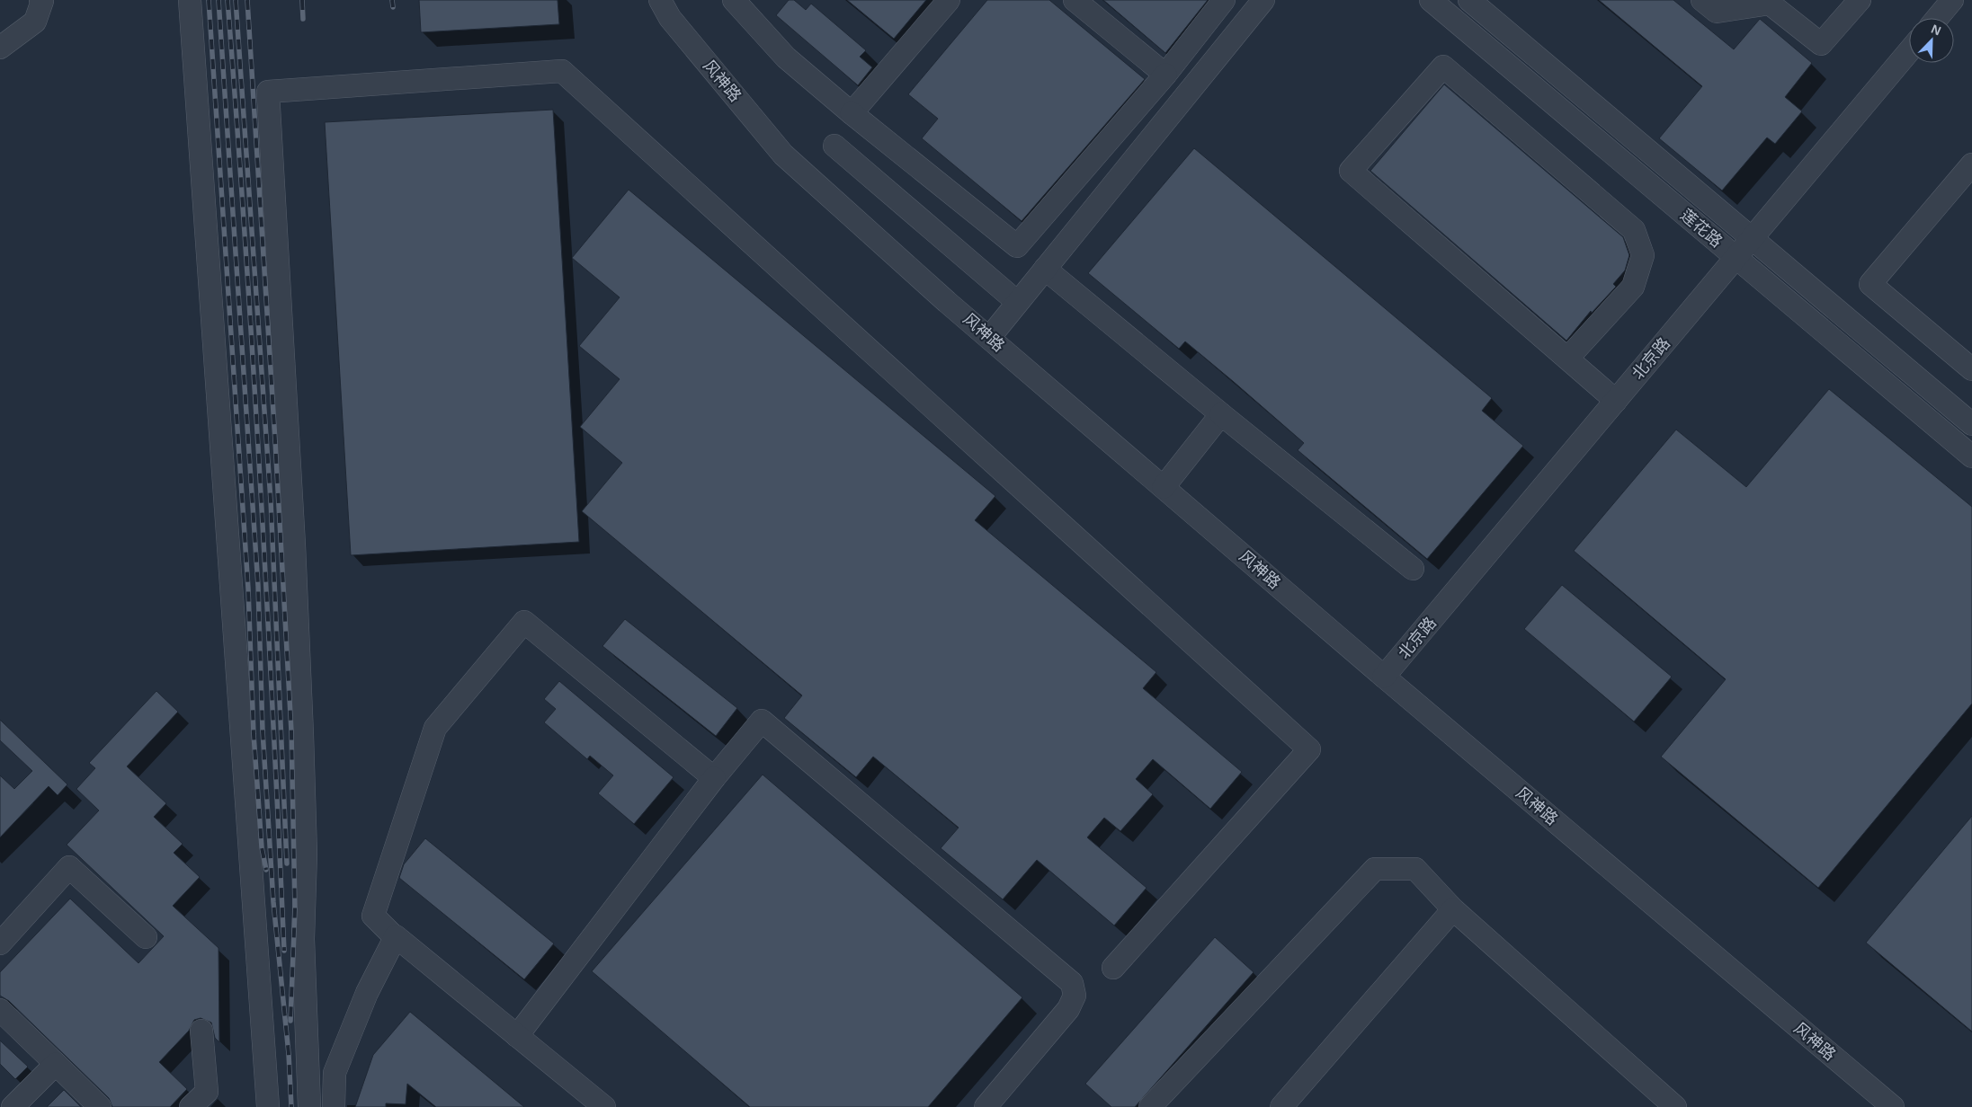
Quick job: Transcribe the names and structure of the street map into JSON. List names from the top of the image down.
{
  "streets": {
    "street": ["风神路", "莲花路", "北京路"]
  },
  "crossings": [
    ["风神路", "北京路"],
    ["莲花路", "北京路"]
  ],
  "north": "top right"
}
